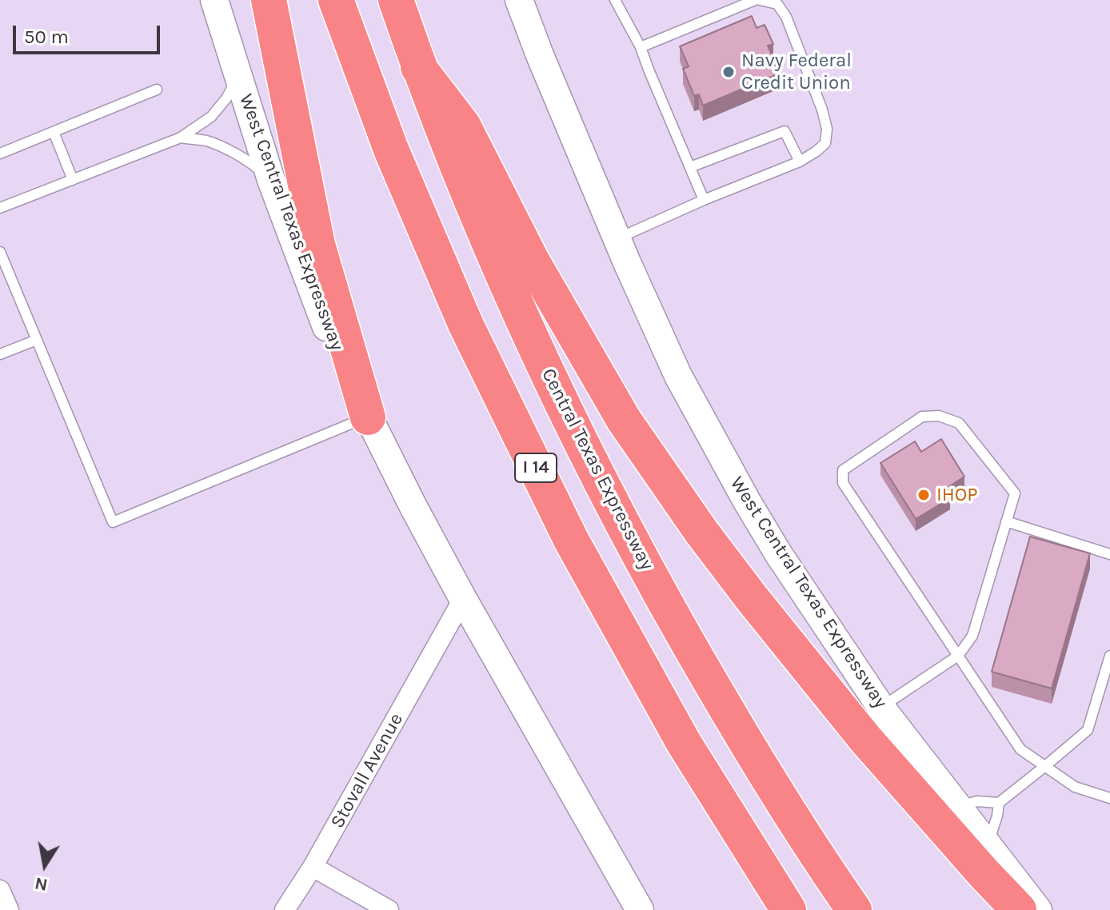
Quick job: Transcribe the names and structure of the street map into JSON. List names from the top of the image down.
{
  "streets": {
    "highway": ["I 14", "Central Texas Expressway"],
    "main road": ["West Central Texas Expressway"],
    "street": ["Stovall Avenue"]
  },
  "crossings": [
    ["West Central Texas Expressway", "Stovall Avenue"]
  ],
  "places": ["Navy Federal Credit Union", "IHOP"],
  "scale_bar": "50 m",
  "north": "bottom"
}
